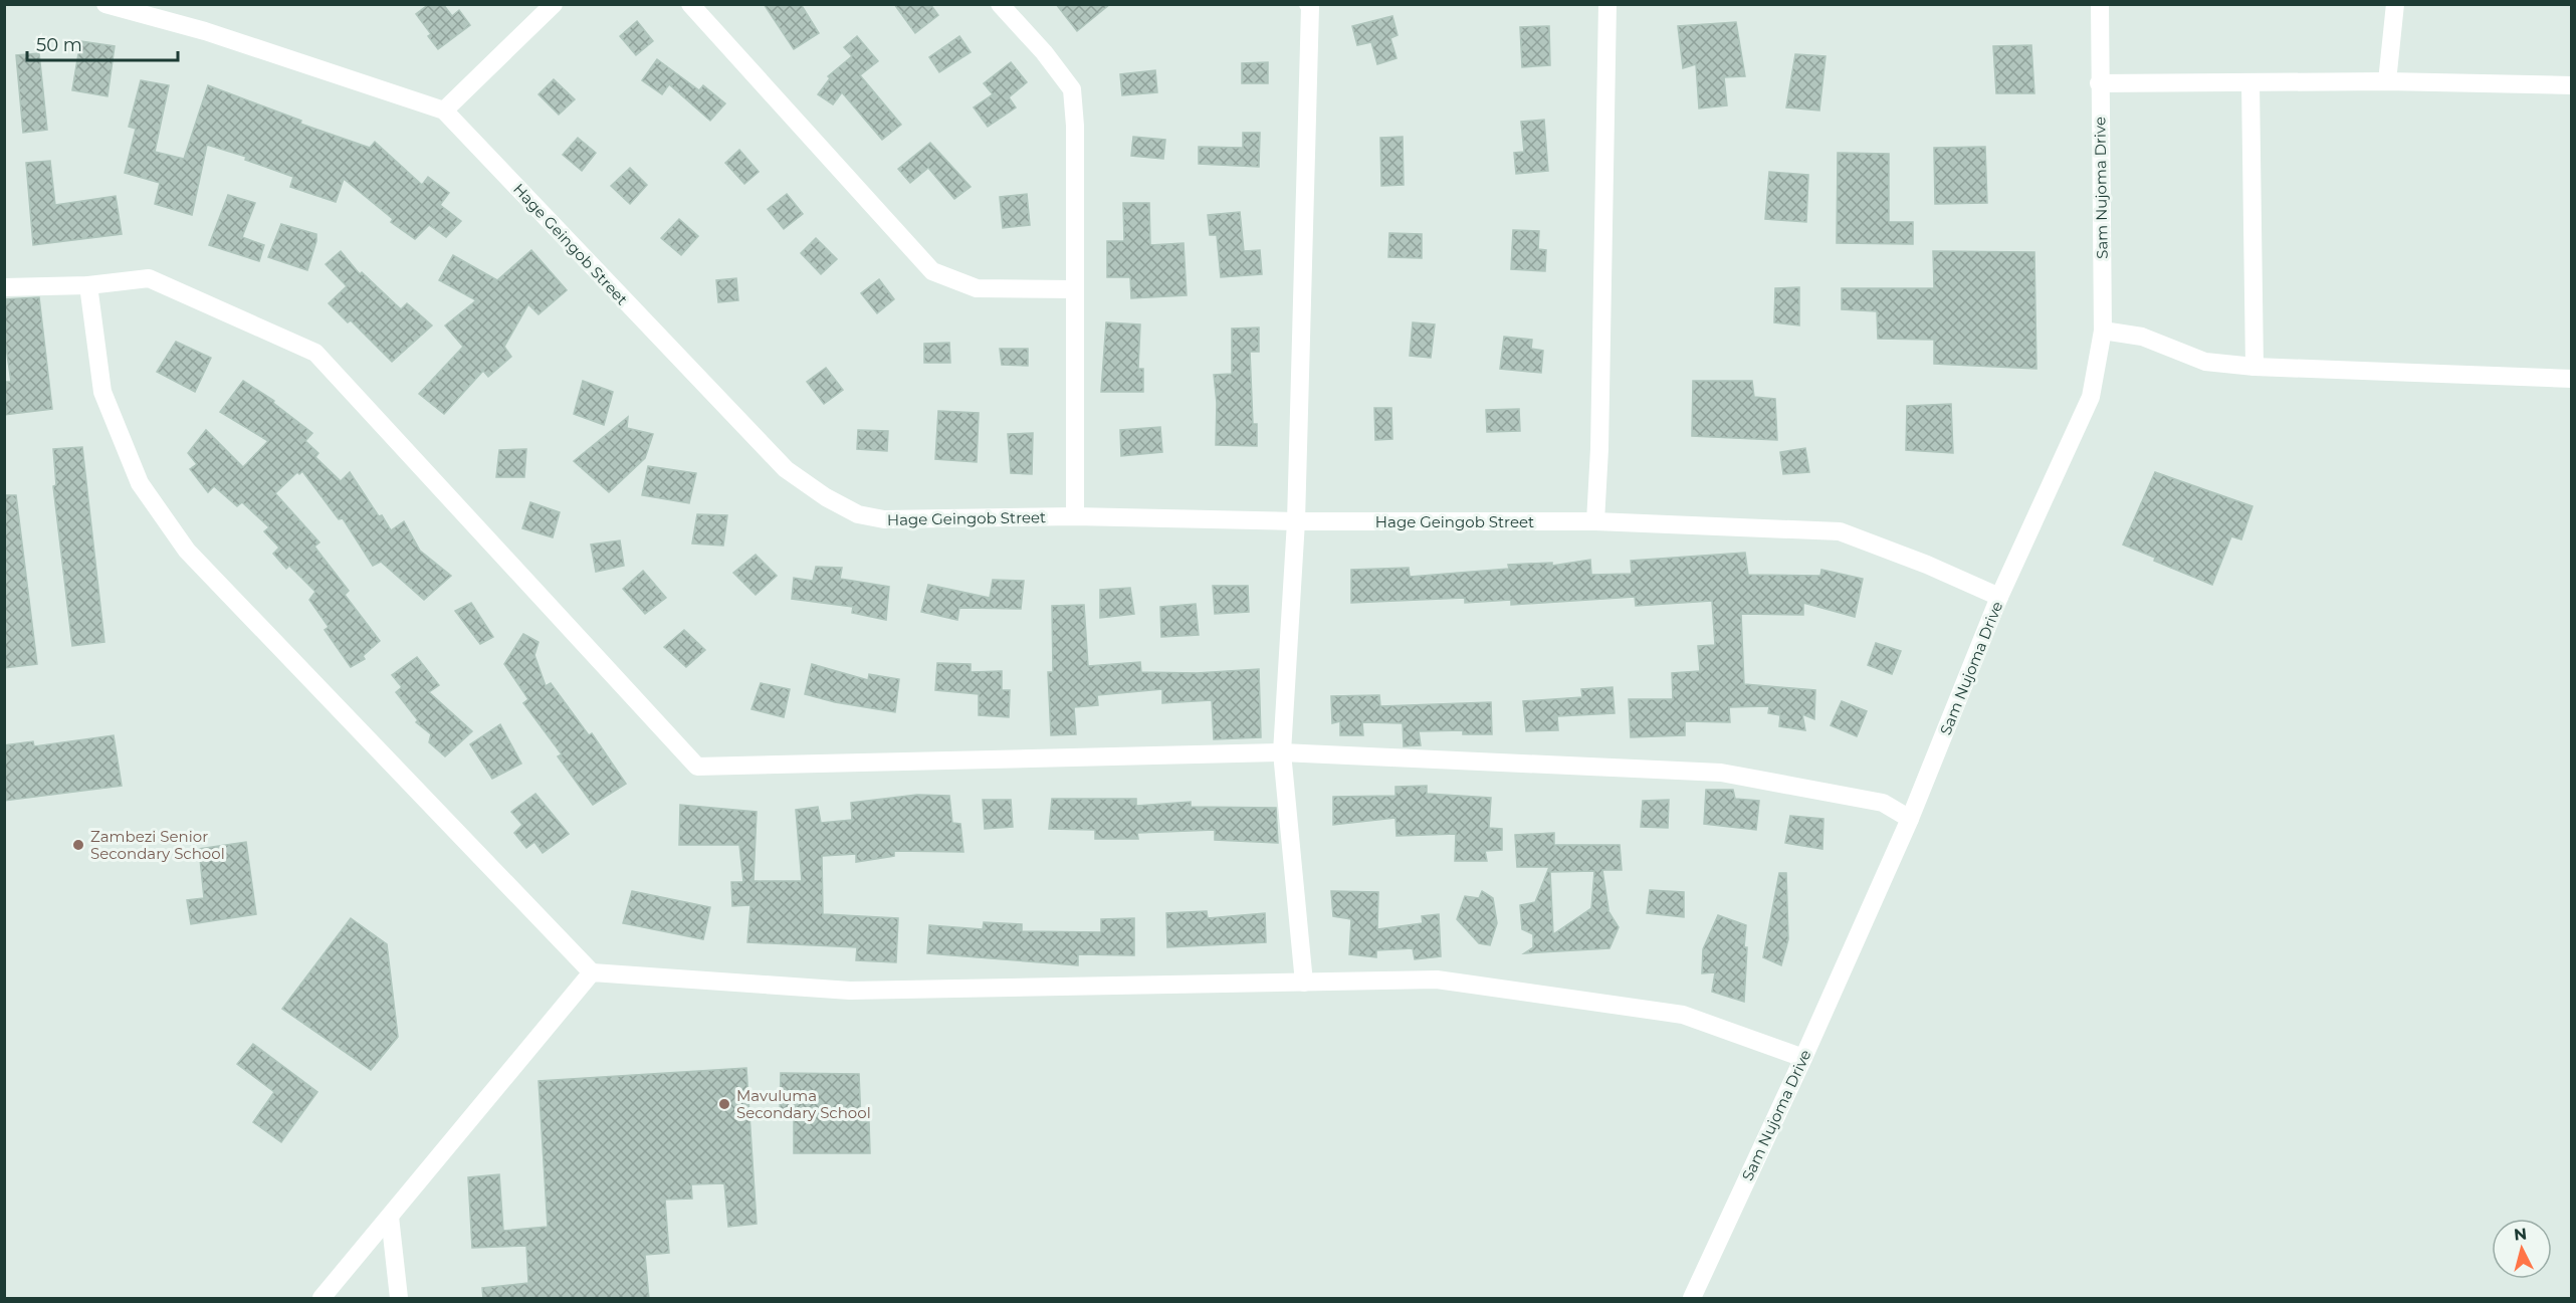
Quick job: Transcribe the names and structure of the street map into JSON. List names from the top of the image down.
{
  "streets": {
    "street": ["Sam Nujoma Drive", "Hage Geingob Street"]
  },
  "crossings": [
    ["Sam Nujoma Drive", "Hage Geingob Street"]
  ],
  "places": ["Zambezi Senior Secondary School", "Mavuluma Secondary School"],
  "scale_bar": "50 m",
  "north": "top"
}
